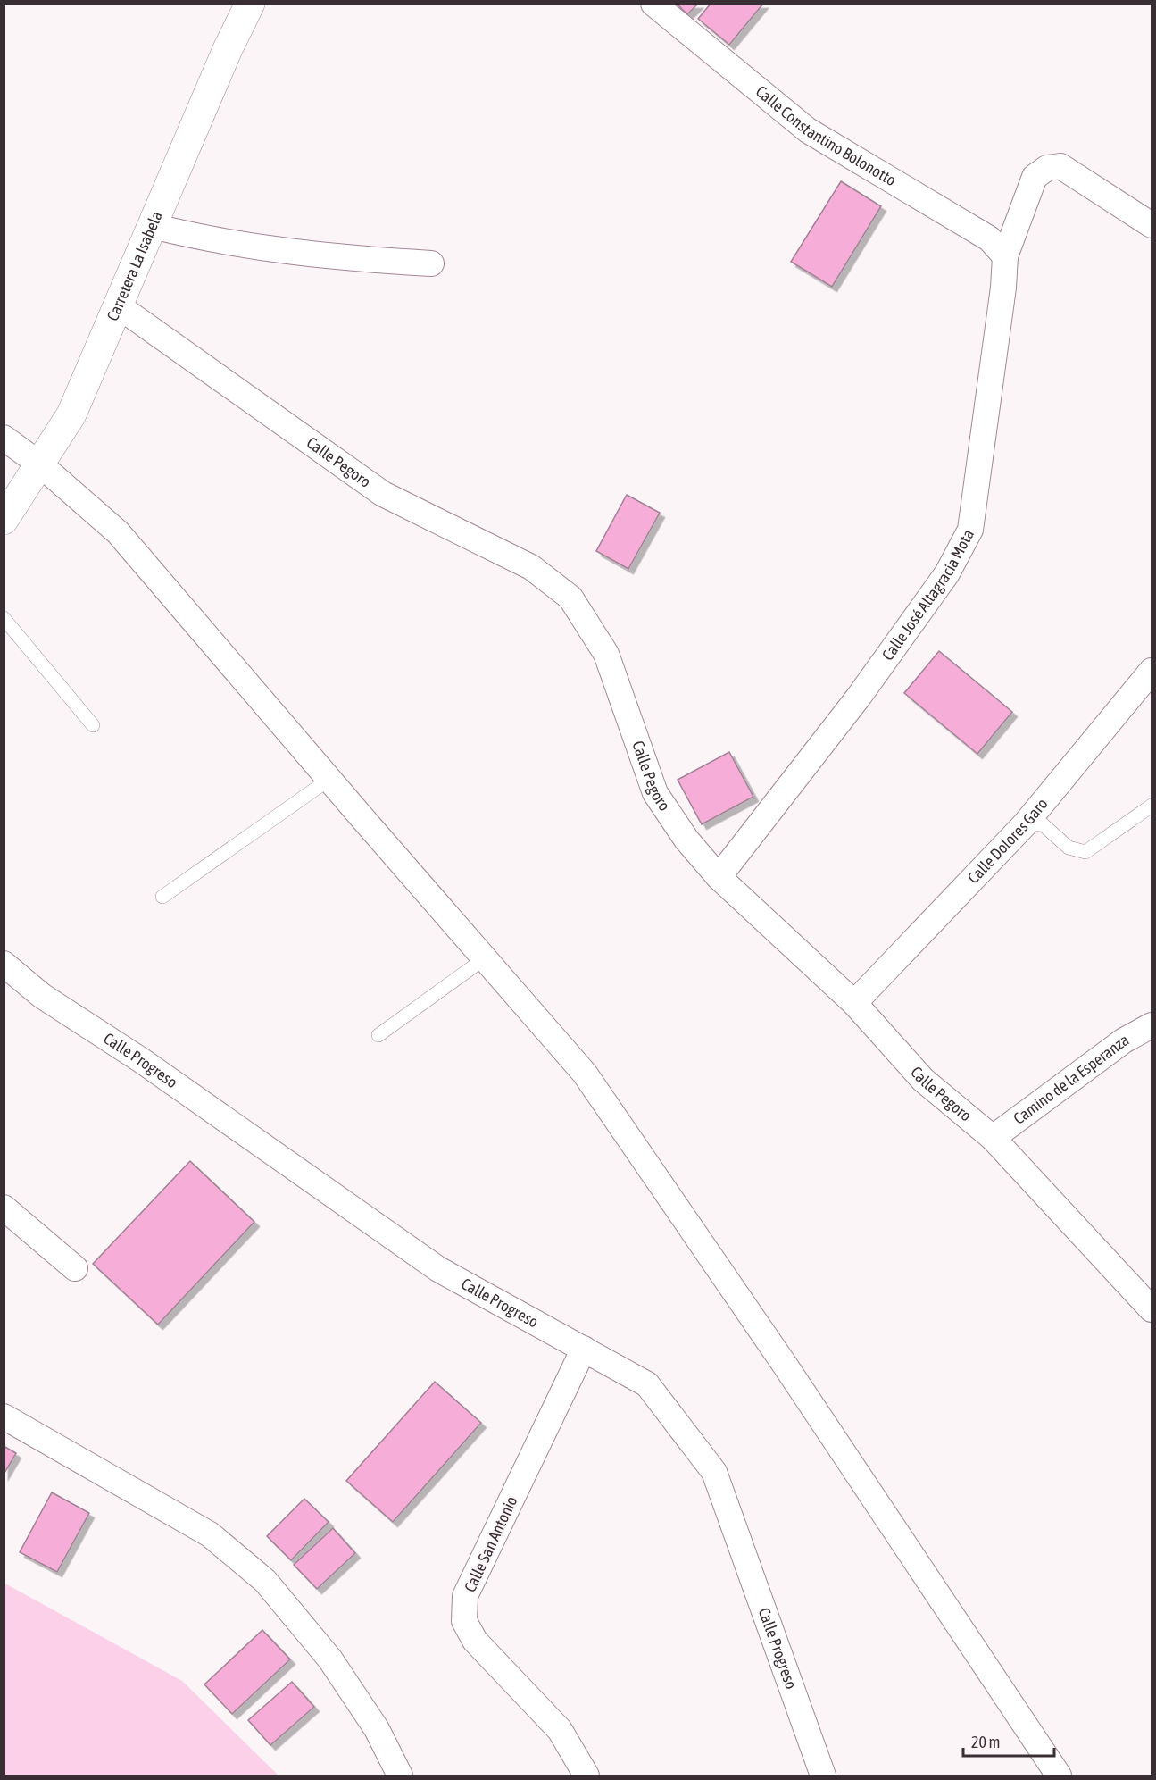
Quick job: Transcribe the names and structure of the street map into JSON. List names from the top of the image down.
{
  "streets": {
    "main road": ["Carretera La Isabela"],
    "street": [
      "Calle Constantino Bolonotto",
      "Calle Pegoro",
      "Calle José Altagracia Mota",
      "Calle Dolores Garo",
      "Calle Progreso",
      "Camino de la Esperanza",
      "Calle San Antonio"
    ]
  },
  "crossings": [
    ["Calle Constantino Bolonotto", "Calle José Altagracia Mota"],
    ["Carretera La Isabela", "Calle Pegoro"],
    ["Calle Pegoro", "Calle José Altagracia Mota"],
    ["Calle Pegoro", "Calle Dolores Garo"],
    ["Calle Pegoro", "Camino de la Esperanza"],
    ["Calle Progreso", "Calle San Antonio"]
  ],
  "scale_bar": "20 m"
}
